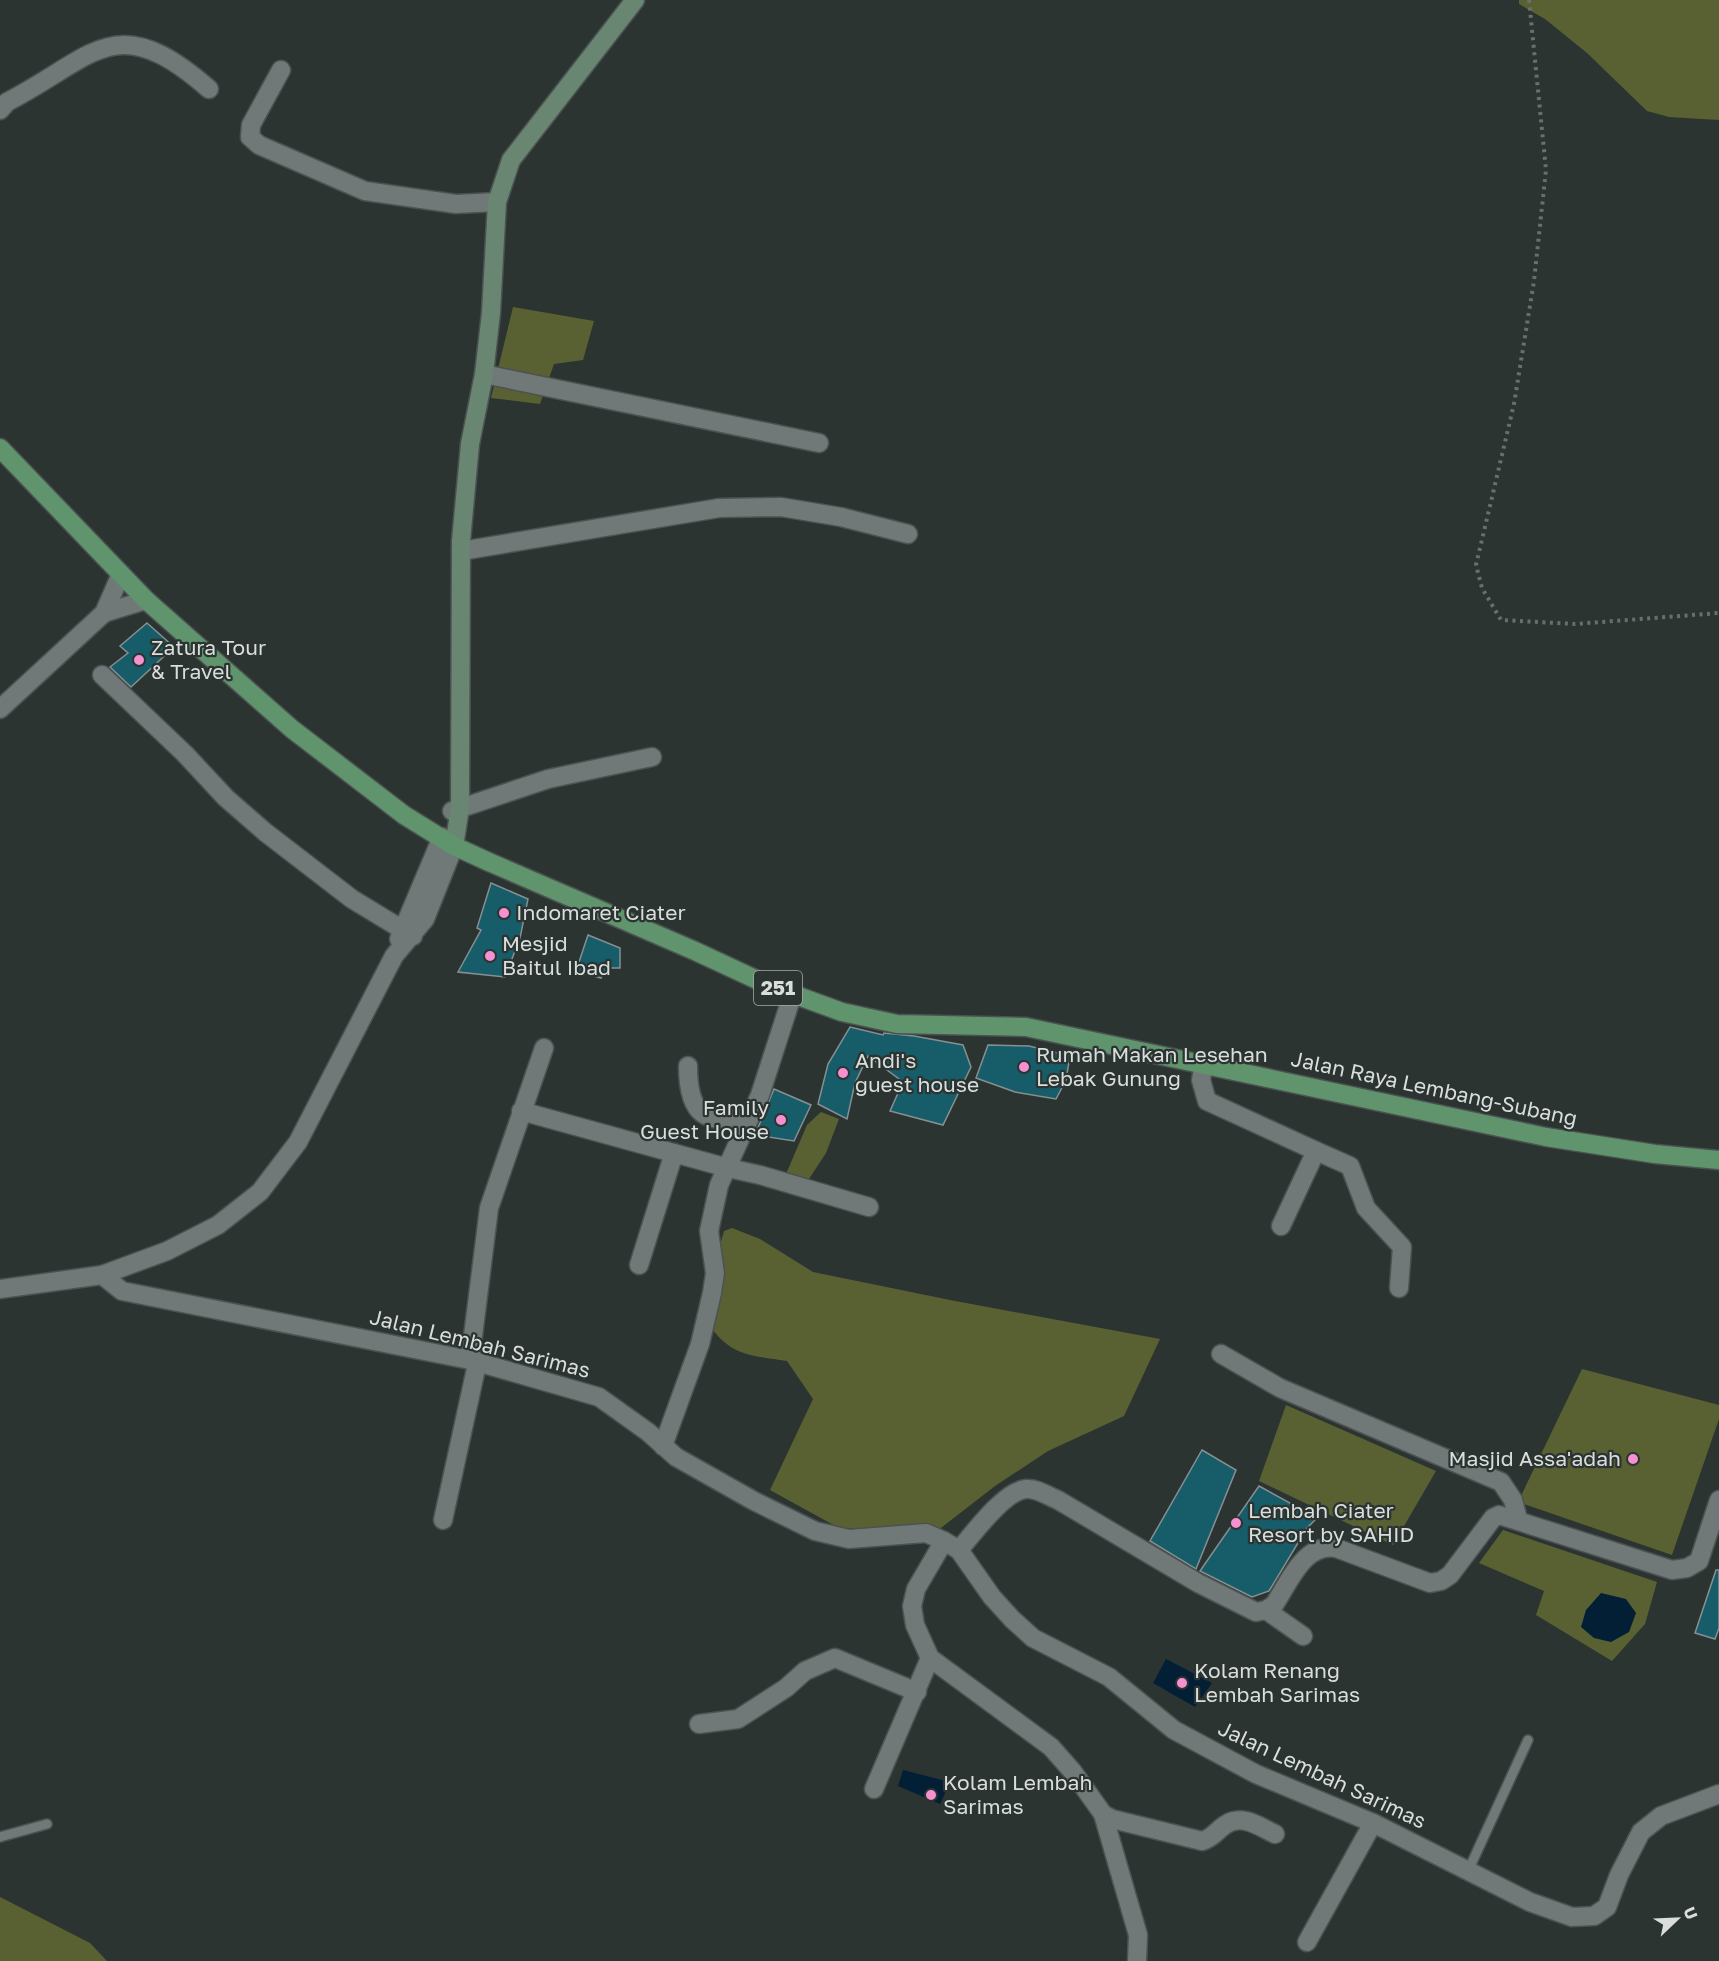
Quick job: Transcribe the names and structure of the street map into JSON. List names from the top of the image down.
{
  "streets": {
    "main road": ["251", "Jalan Raya Lembang-Subang"],
    "street": ["Jalan Lembah Sarimas"]
  },
  "places": [
    "Zatura Tour & Travel",
    "Indomaret Ciater",
    "Mesjid Baitul Ibad",
    "Rumah Makan Lesehan Lebak Gunung",
    "Andi's guest house",
    "Family Guest House",
    "Masjid Assa'adah",
    "Lembah Ciater Resort by SAHID",
    "Kolam Renang Lembah Sarimas",
    "Kolam Lembah Sarimas"
  ],
  "north": "top right"
}
